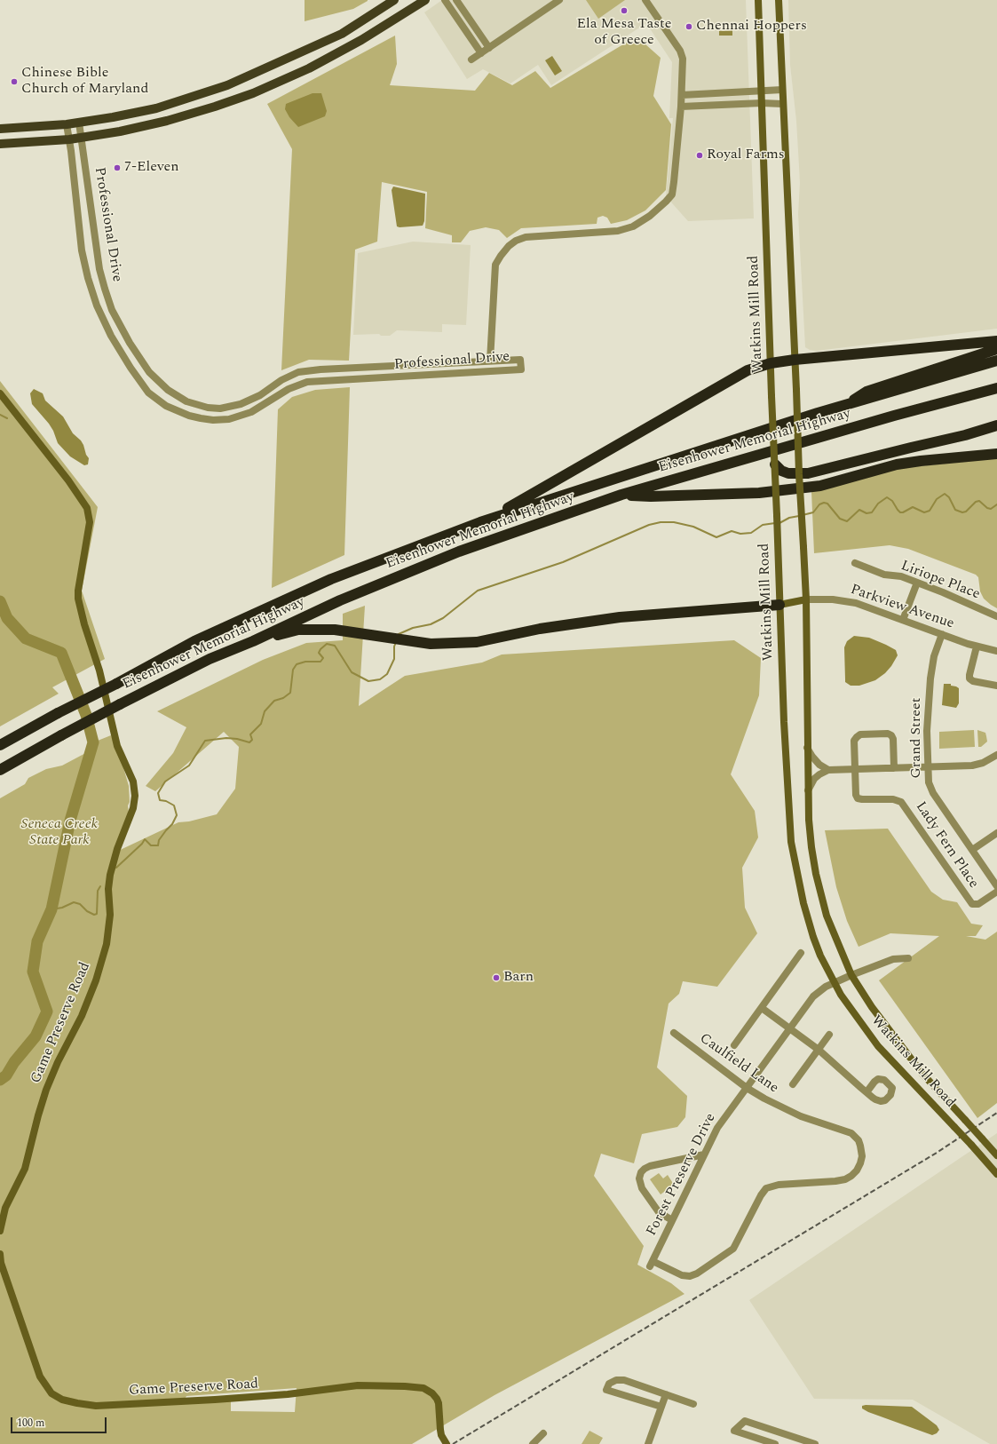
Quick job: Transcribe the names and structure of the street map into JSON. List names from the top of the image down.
{
  "streets": {
    "highway": ["Eisenhower Memorial Highway"],
    "main road": ["Watkins Mill Road", "Game Preserve Road"],
    "street": [
      "Professional Drive",
      "Liriope Place",
      "Parkview Avenue",
      "Grand Street",
      "Lady Fern Place",
      "Caulfield Lane",
      "Forest Preserve Drive"
    ]
  },
  "crossings": [
    ["Watkins Mill Road", "Parkview Avenue"],
    ["Watkins Mill Road", "Forest Preserve Drive"],
    ["Parkview Avenue", "Grand Street"],
    ["Caulfield Lane", "Forest Preserve Drive"]
  ],
  "parks": ["Seneca Creek State Park"],
  "places": [
    "Ela Mesa Taste of Greece",
    "Chennai Hoppers",
    "Chinese Bible Church of Maryland",
    "Royal Farms",
    "7-Eleven",
    "Barn"
  ],
  "scale_bar": "100 m"
}
